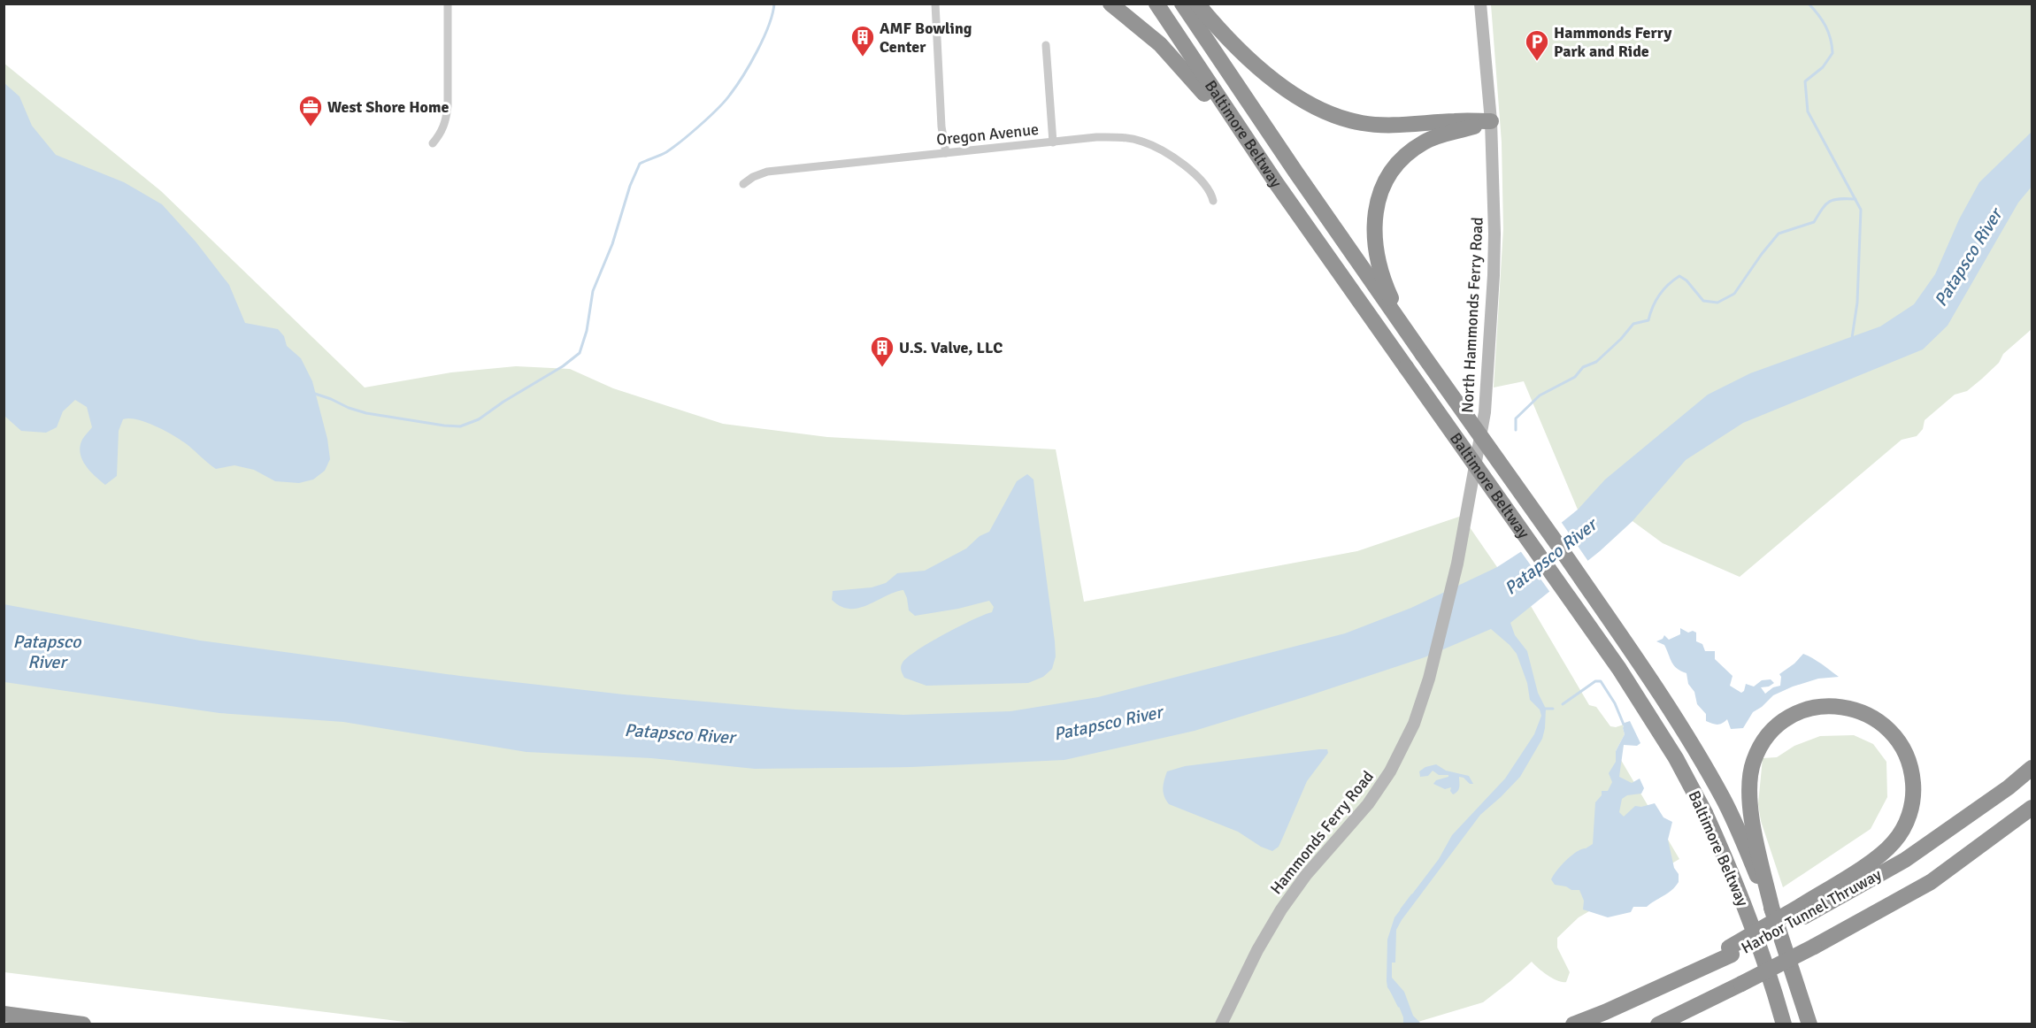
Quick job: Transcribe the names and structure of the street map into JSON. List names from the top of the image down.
{
  "streets": {
    "highway": ["Baltimore Beltway", "Harbor Tunnel Thruway"],
    "street": ["Oregon Avenue", "North Hammonds Ferry Road", "Hammonds Ferry Road"]
  },
  "crossings": [
    ["North Hammonds Ferry Road", "Hammonds Ferry Road"]
  ],
  "water": ["Patapsco River"],
  "places": {
    "building": ["AMF Bowling Center", "U.S. Valve, LLC"],
    "parking": ["Hammonds Ferry Park and Ride"],
    "office": ["West Shore Home"]
  }
}
